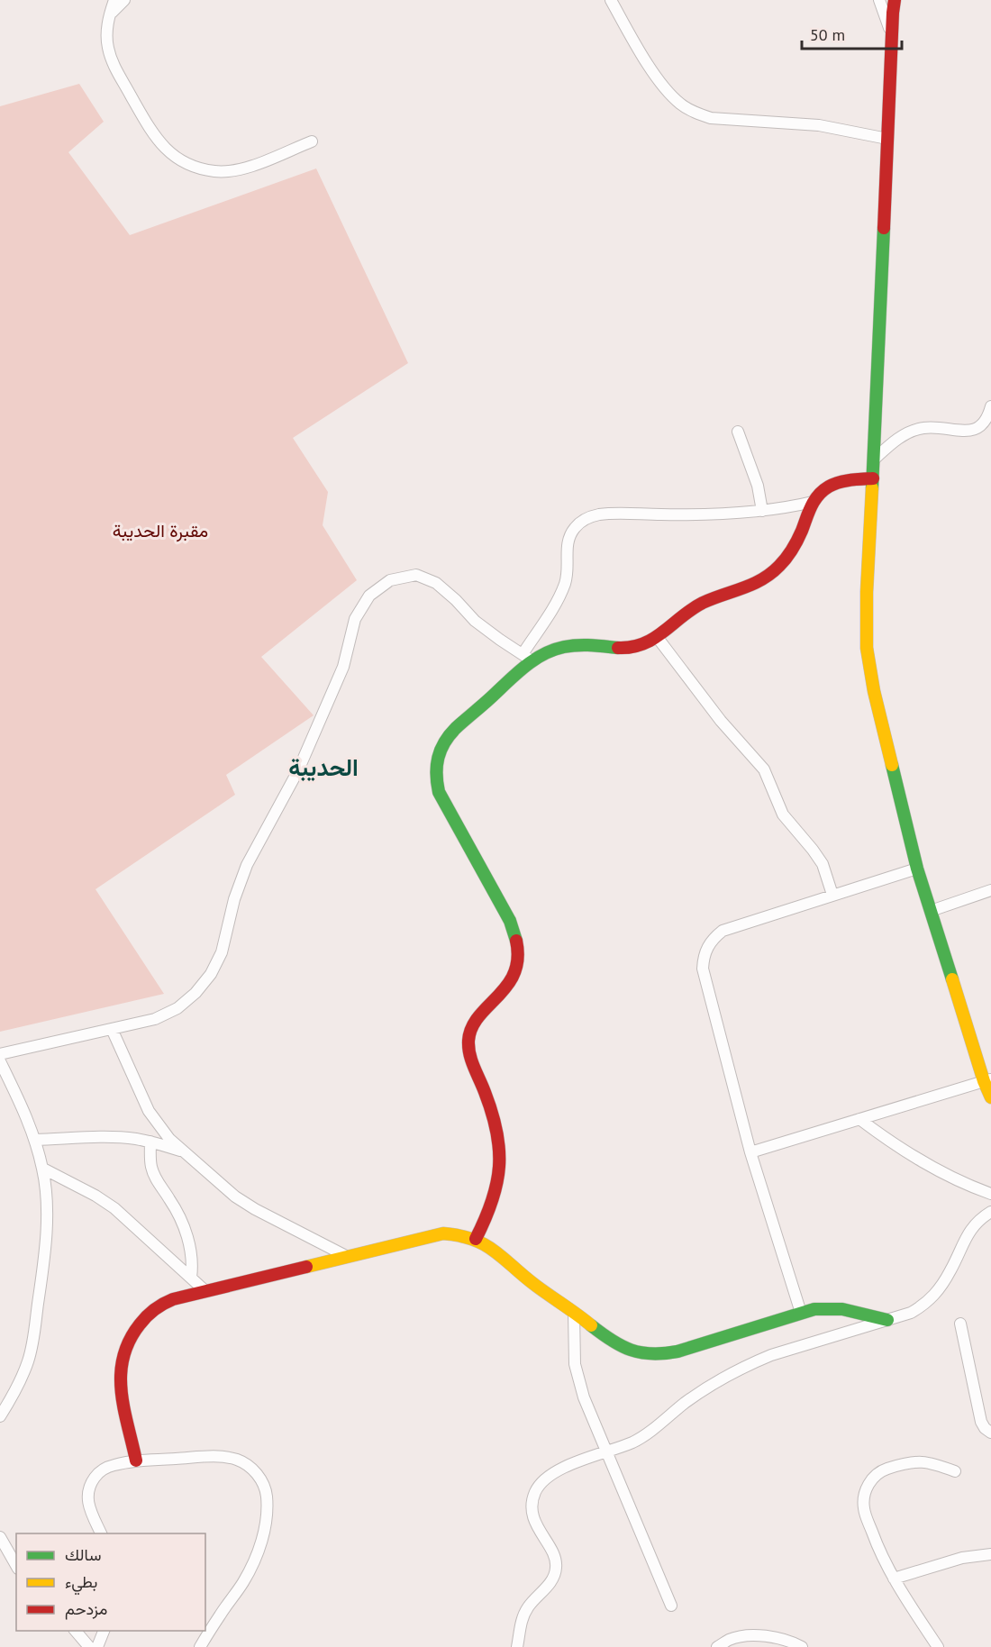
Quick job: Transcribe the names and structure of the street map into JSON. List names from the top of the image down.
{
  "districts": ["الحديبة"],
  "parks": ["مقبرة الحديبة"],
  "legend": ["سالك", "بطيء", "مزدحم"],
  "scale_bar": "50 m"
}
